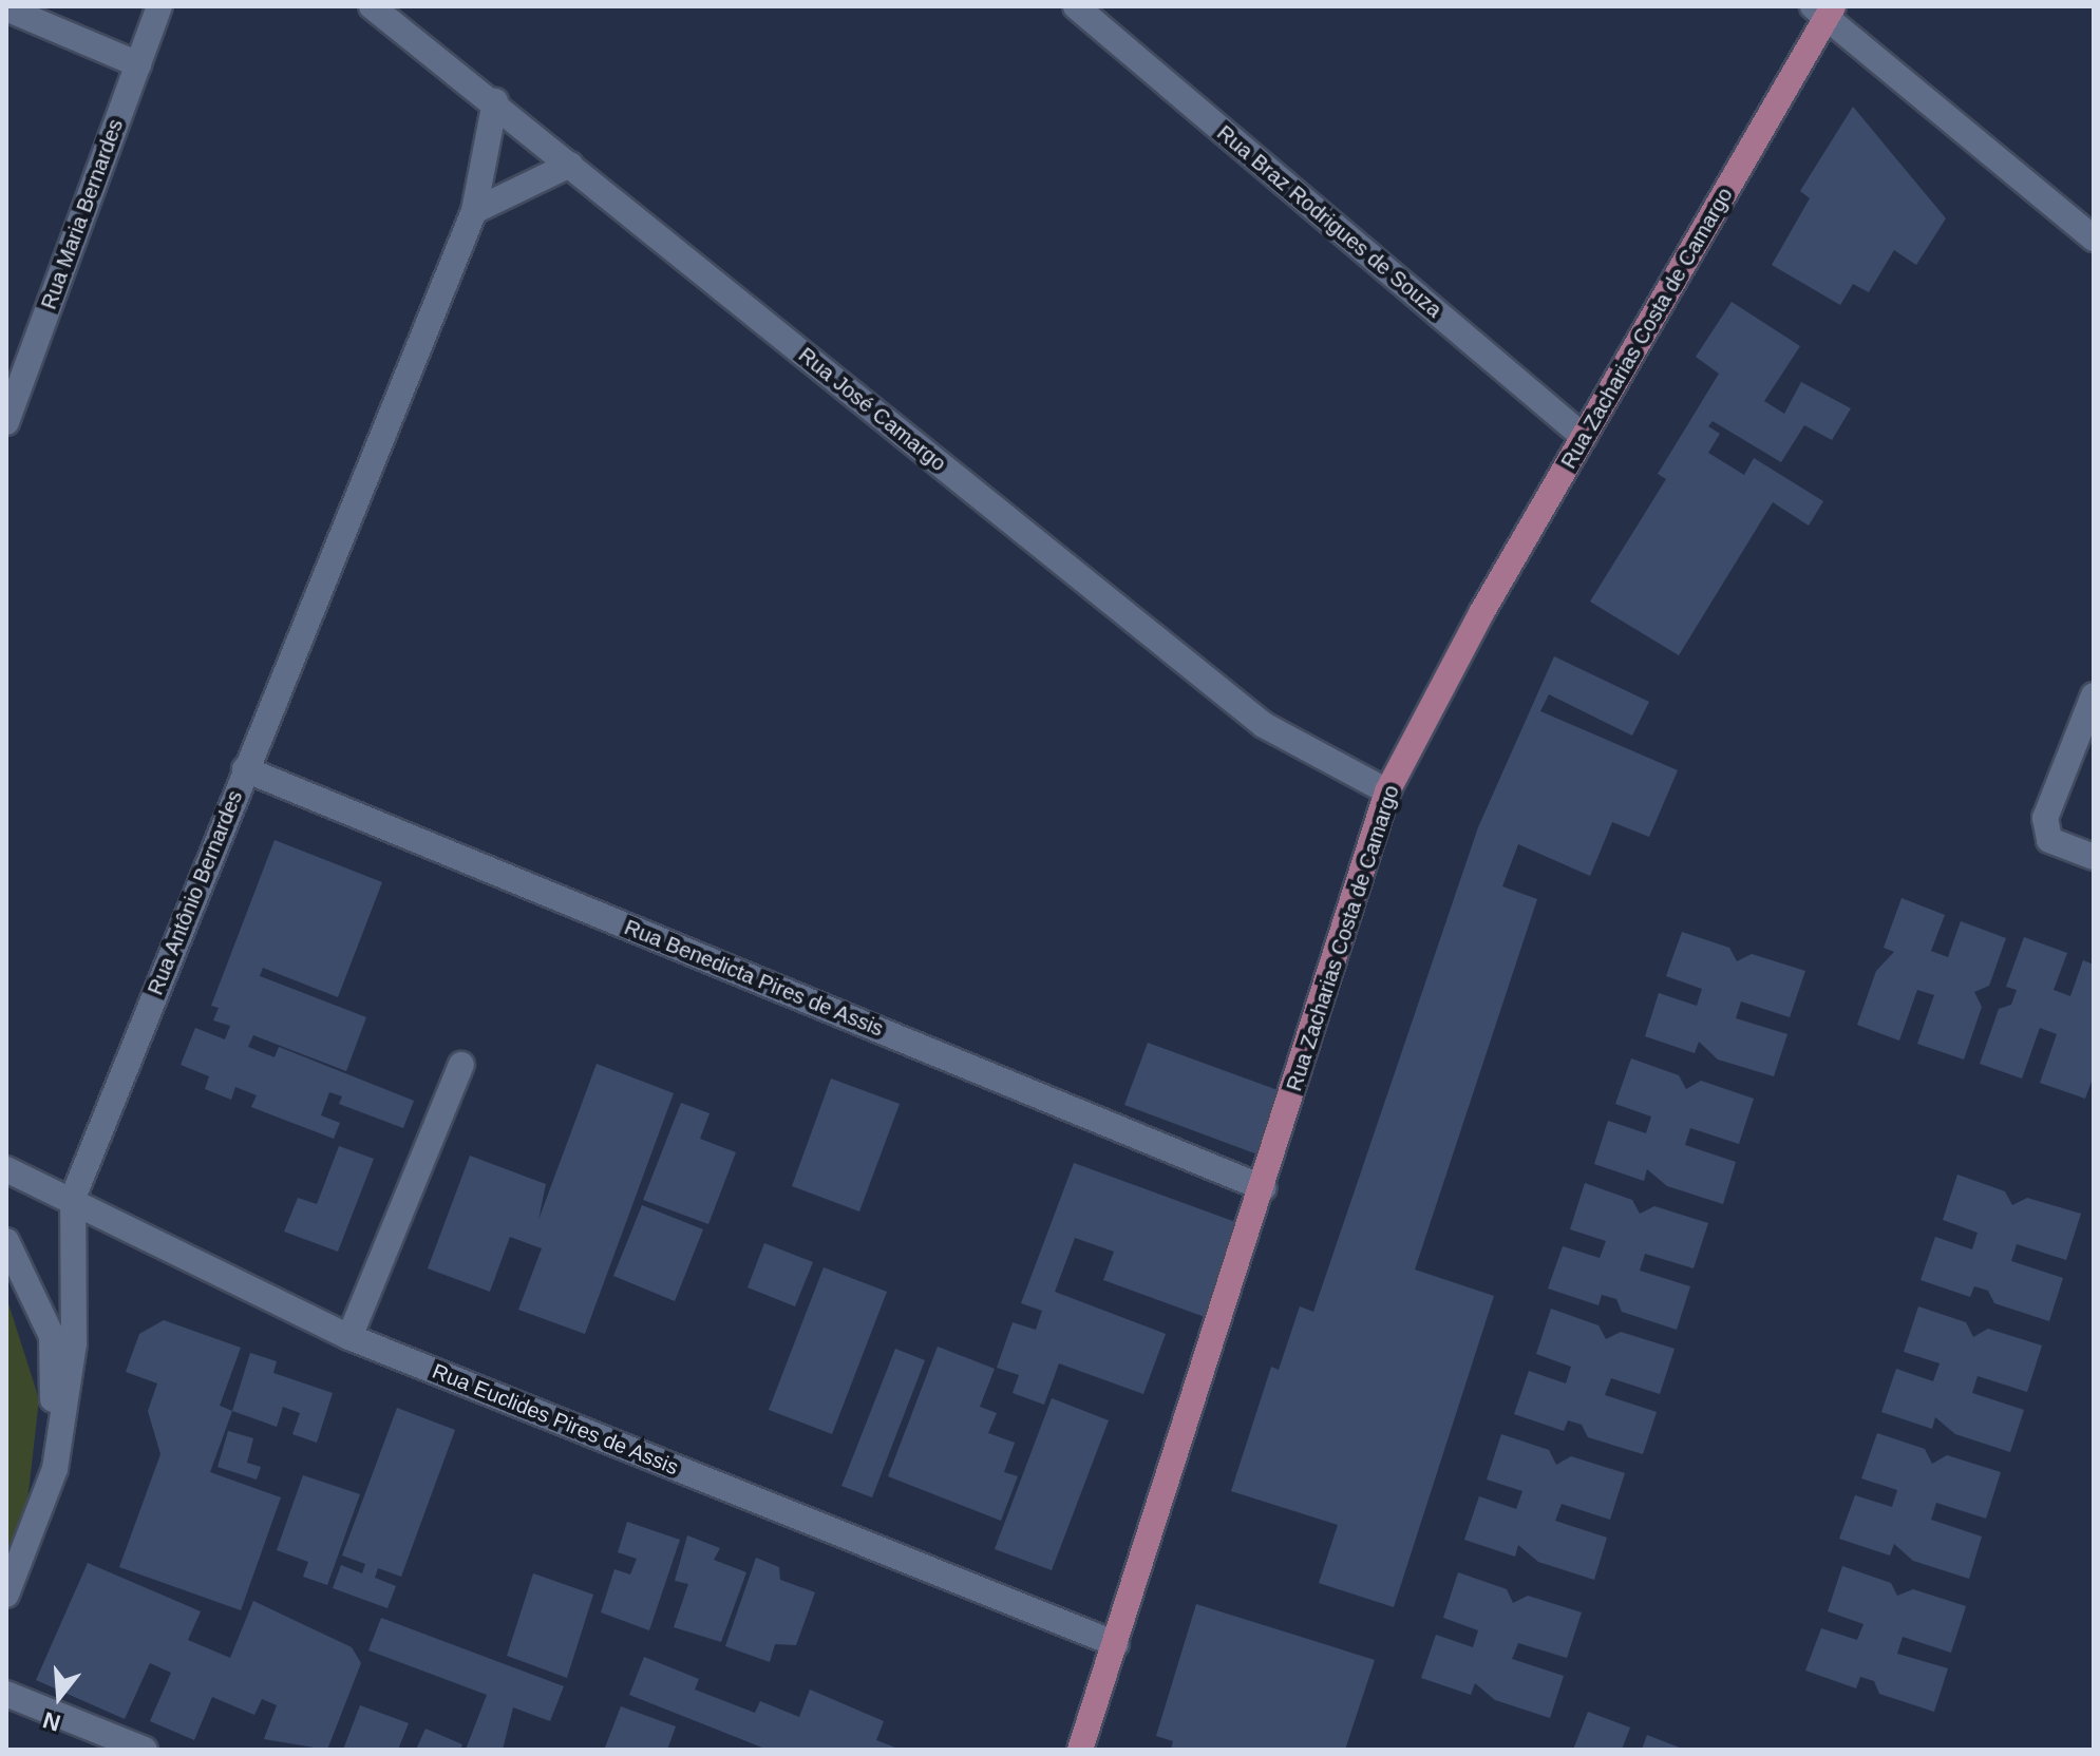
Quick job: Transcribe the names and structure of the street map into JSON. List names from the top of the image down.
{
  "streets": {
    "main road": ["Rua Zacharias Costa de Camargo"],
    "street": [
      "Rua Maria Bernardes",
      "Rua Braz Rodrigues de Souza",
      "Rua José Camargo",
      "Rua Antônio Bernardes",
      "Rua Benedicta Pires de Assis",
      "Rua Euclides Pires de Assis"
    ]
  },
  "crossings": [
    ["Rua Braz Rodrigues de Souza", "Rua Zacharias Costa de Camargo"],
    ["Rua Zacharias Costa de Camargo", "Rua José Camargo"],
    ["Rua Zacharias Costa de Camargo", "Rua Benedicta Pires de Assis"],
    ["Rua Zacharias Costa de Camargo", "Rua Euclides Pires de Assis"],
    ["Rua José Camargo", "Rua Antônio Bernardes"],
    ["Rua Antônio Bernardes", "Rua Benedicta Pires de Assis"],
    ["Rua Antônio Bernardes", "Rua Euclides Pires de Assis"]
  ],
  "north": "bottom"
}
